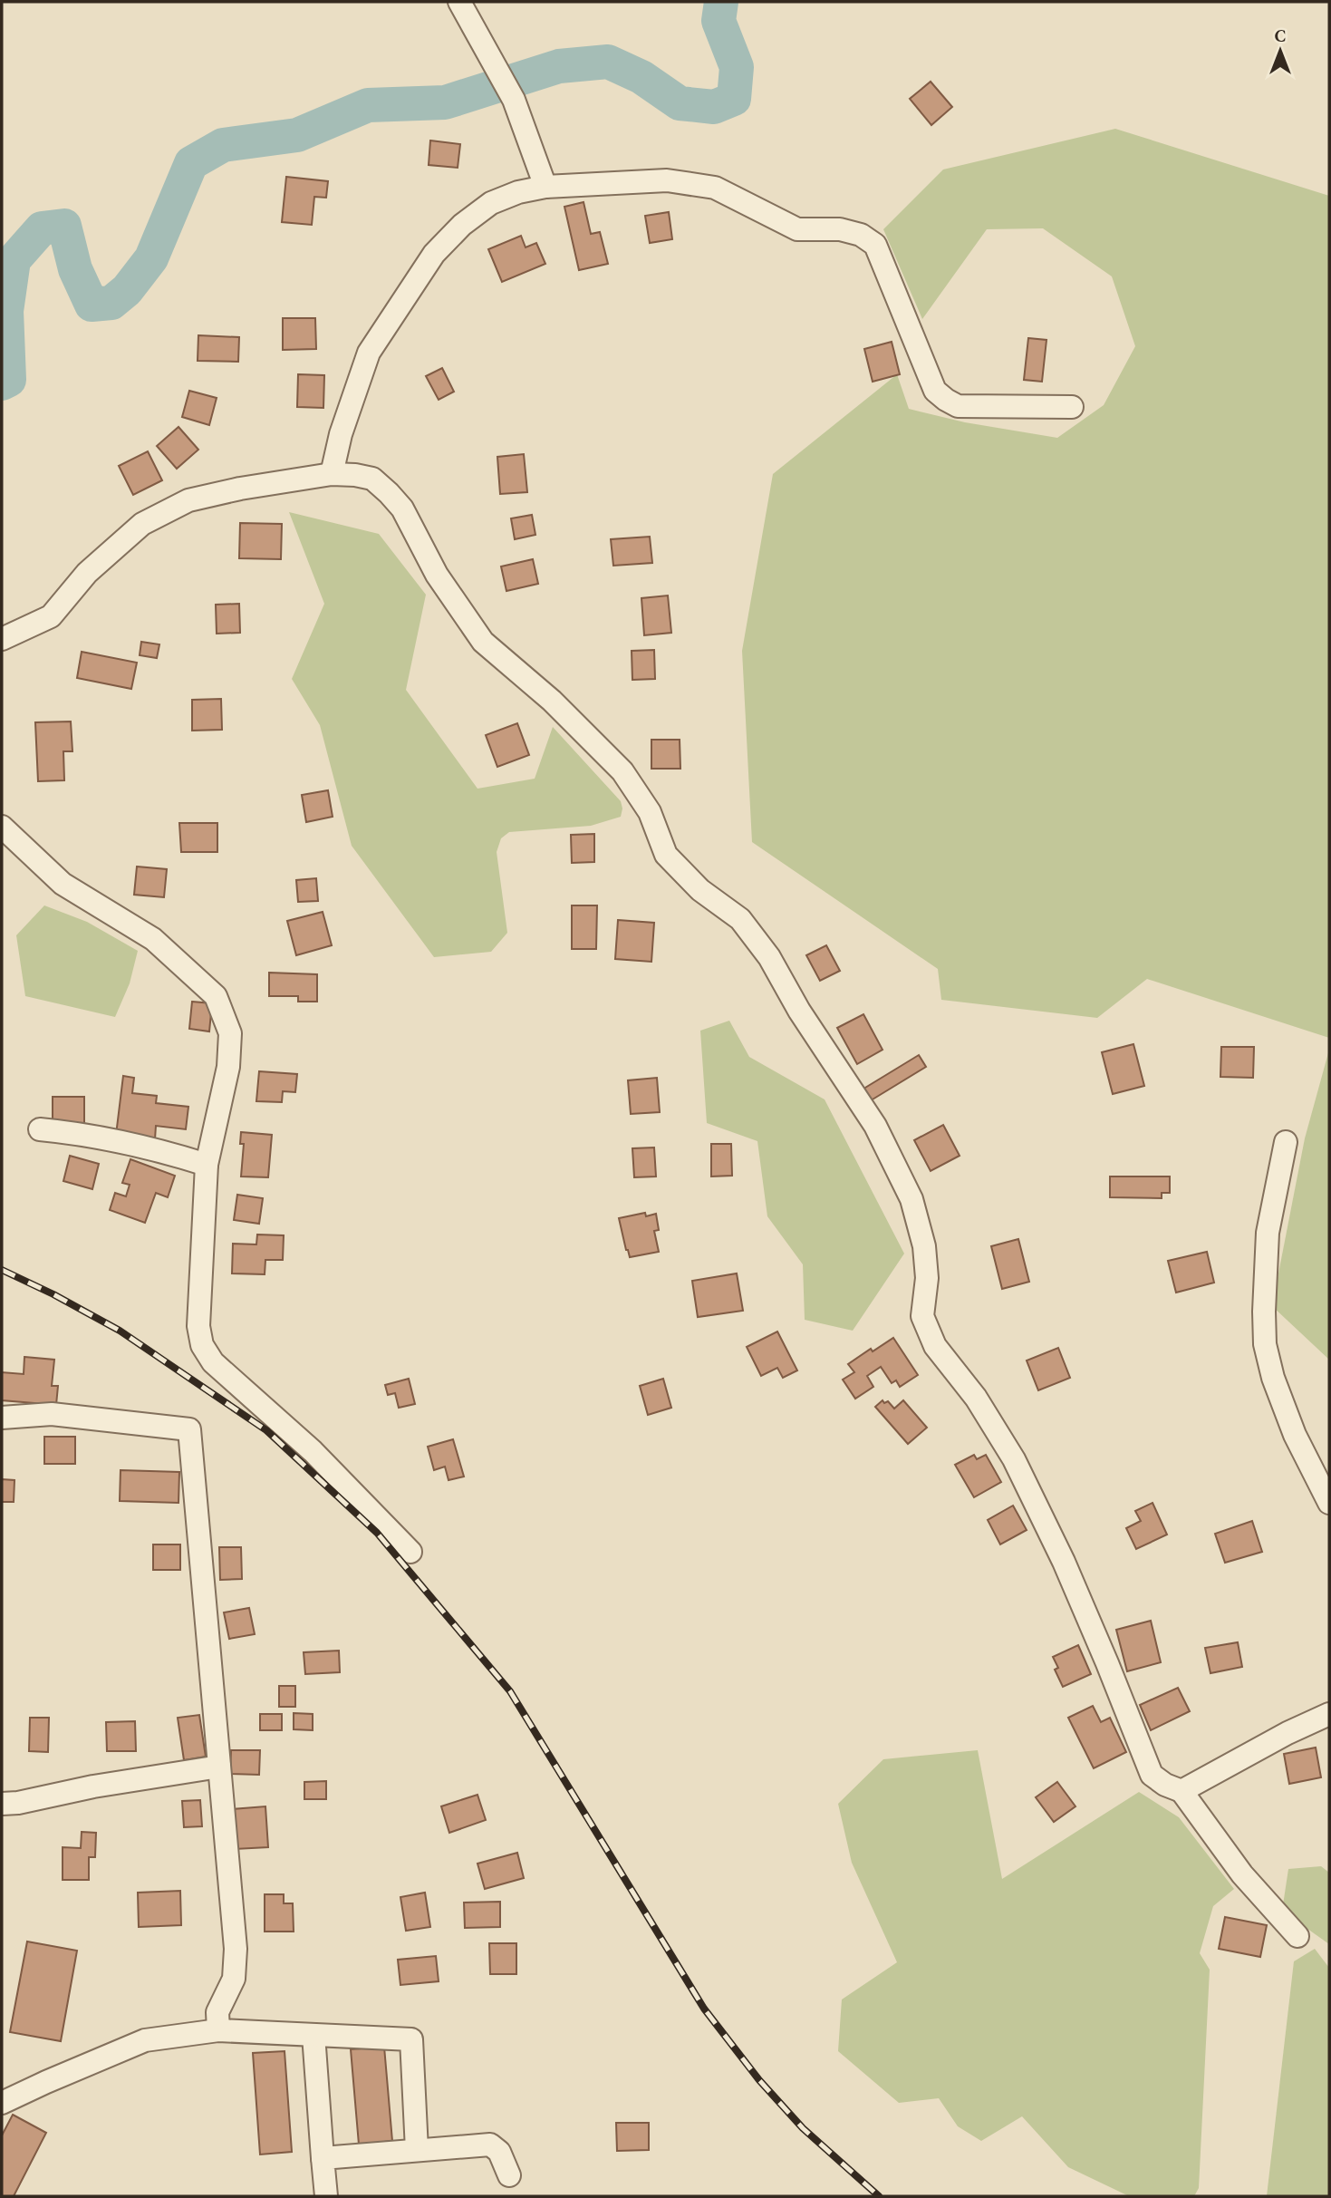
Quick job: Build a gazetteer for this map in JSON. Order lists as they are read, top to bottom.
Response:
{
  "north": "top"
}
